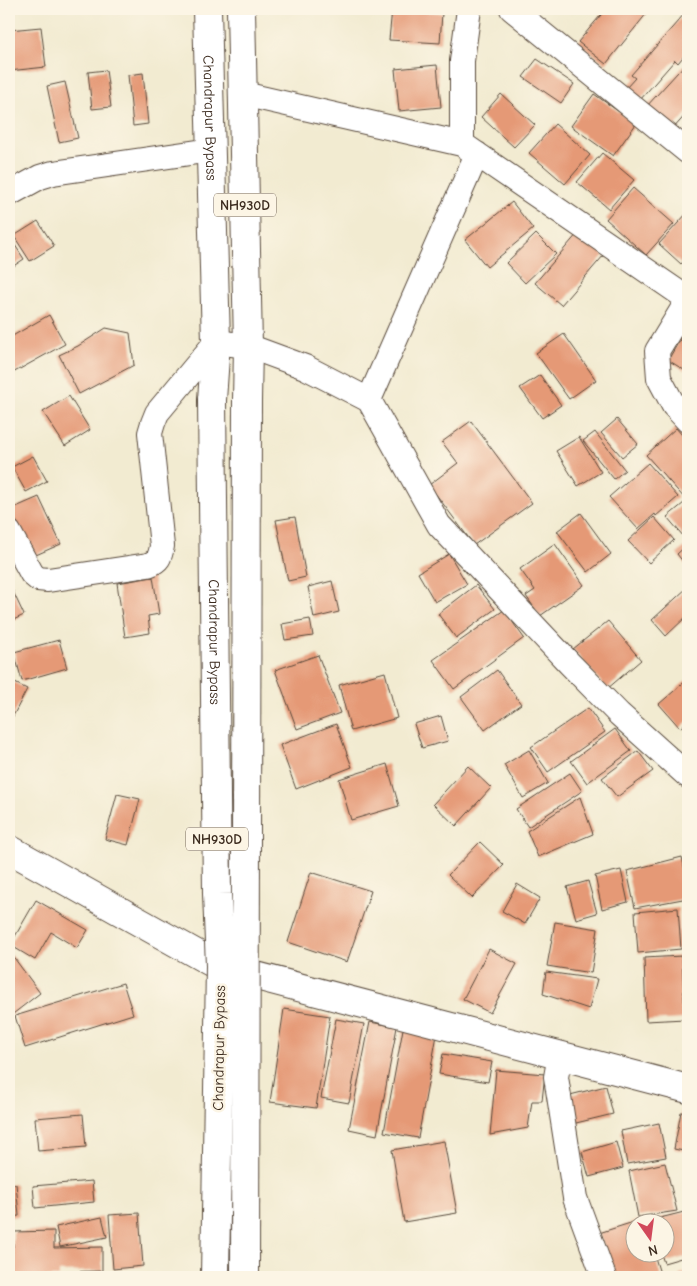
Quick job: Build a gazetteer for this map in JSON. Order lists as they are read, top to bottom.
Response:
{
  "streets": {
    "main road": ["Chandrapur Bypass", "NH930D"]
  },
  "north": "bottom"
}
